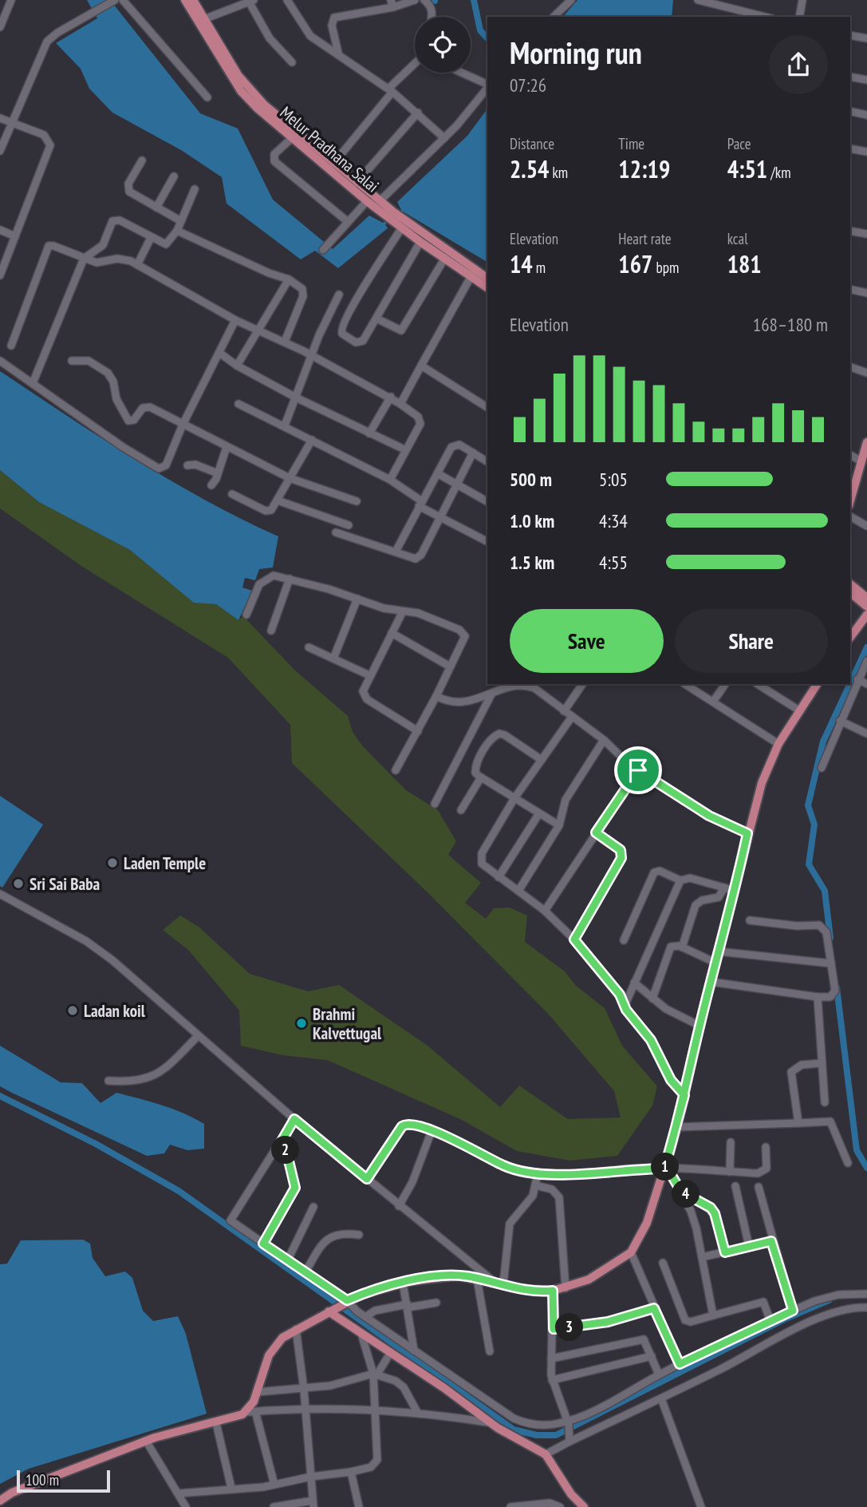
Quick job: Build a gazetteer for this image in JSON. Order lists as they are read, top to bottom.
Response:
{
  "streets": {
    "main road": ["Melur Pradhana Salai"]
  },
  "places": [
    "Laden Temple",
    "Sri Sai Baba",
    "Ladan koil",
    "Brahmi Kalvettugal"
  ],
  "scale_bar": "100 m",
  "page": {
    "heading": ["Morning run", "07:26"],
    "stats": [
      ["Distance", "2.54 km"],
      ["Time", "12:19"],
      ["Pace", "4:51 /km"],
      ["Elevation", "14 m"],
      ["Heart rate", "167 bpm"],
      ["kcal", "181"]
    ],
    "chart": ["Elevation", "168–180 m"],
    "list": [
      {
        "name": "500 m",
        "note": "5:05"
      },
      {
        "name": "1.0 km",
        "note": "4:34"
      },
      {
        "name": "1.5 km",
        "note": "4:55"
      }
    ],
    "buttons": ["Save", "Share"],
    "pins": [
      "2",
      "1",
      "4",
      "3"
    ],
    "scale": "100 m"
  }
}
